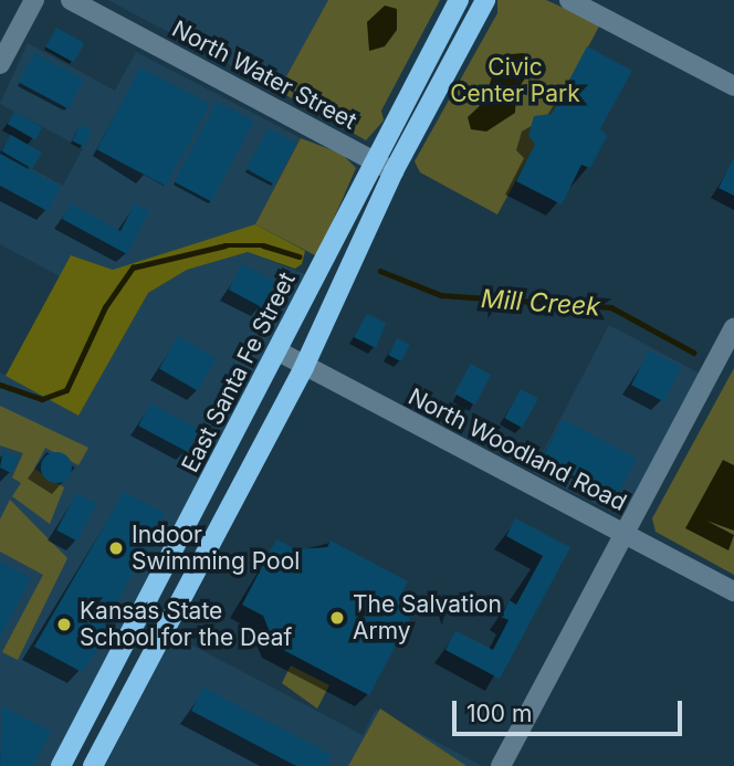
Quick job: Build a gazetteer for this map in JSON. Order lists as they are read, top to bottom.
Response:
{
  "streets": {
    "main road": ["East Santa Fe Street"],
    "street": ["North Water Street", "North Woodland Road"]
  },
  "crossings": [
    ["North Water Street", "East Santa Fe Street"],
    ["East Santa Fe Street", "North Woodland Road"]
  ],
  "water": ["Mill Creek"],
  "parks": ["Civic Center Park"],
  "places": ["Indoor Swimming Pool", "The Salvation Army", "Kansas State School for the Deaf"],
  "scale_bar": "100 m"
}
